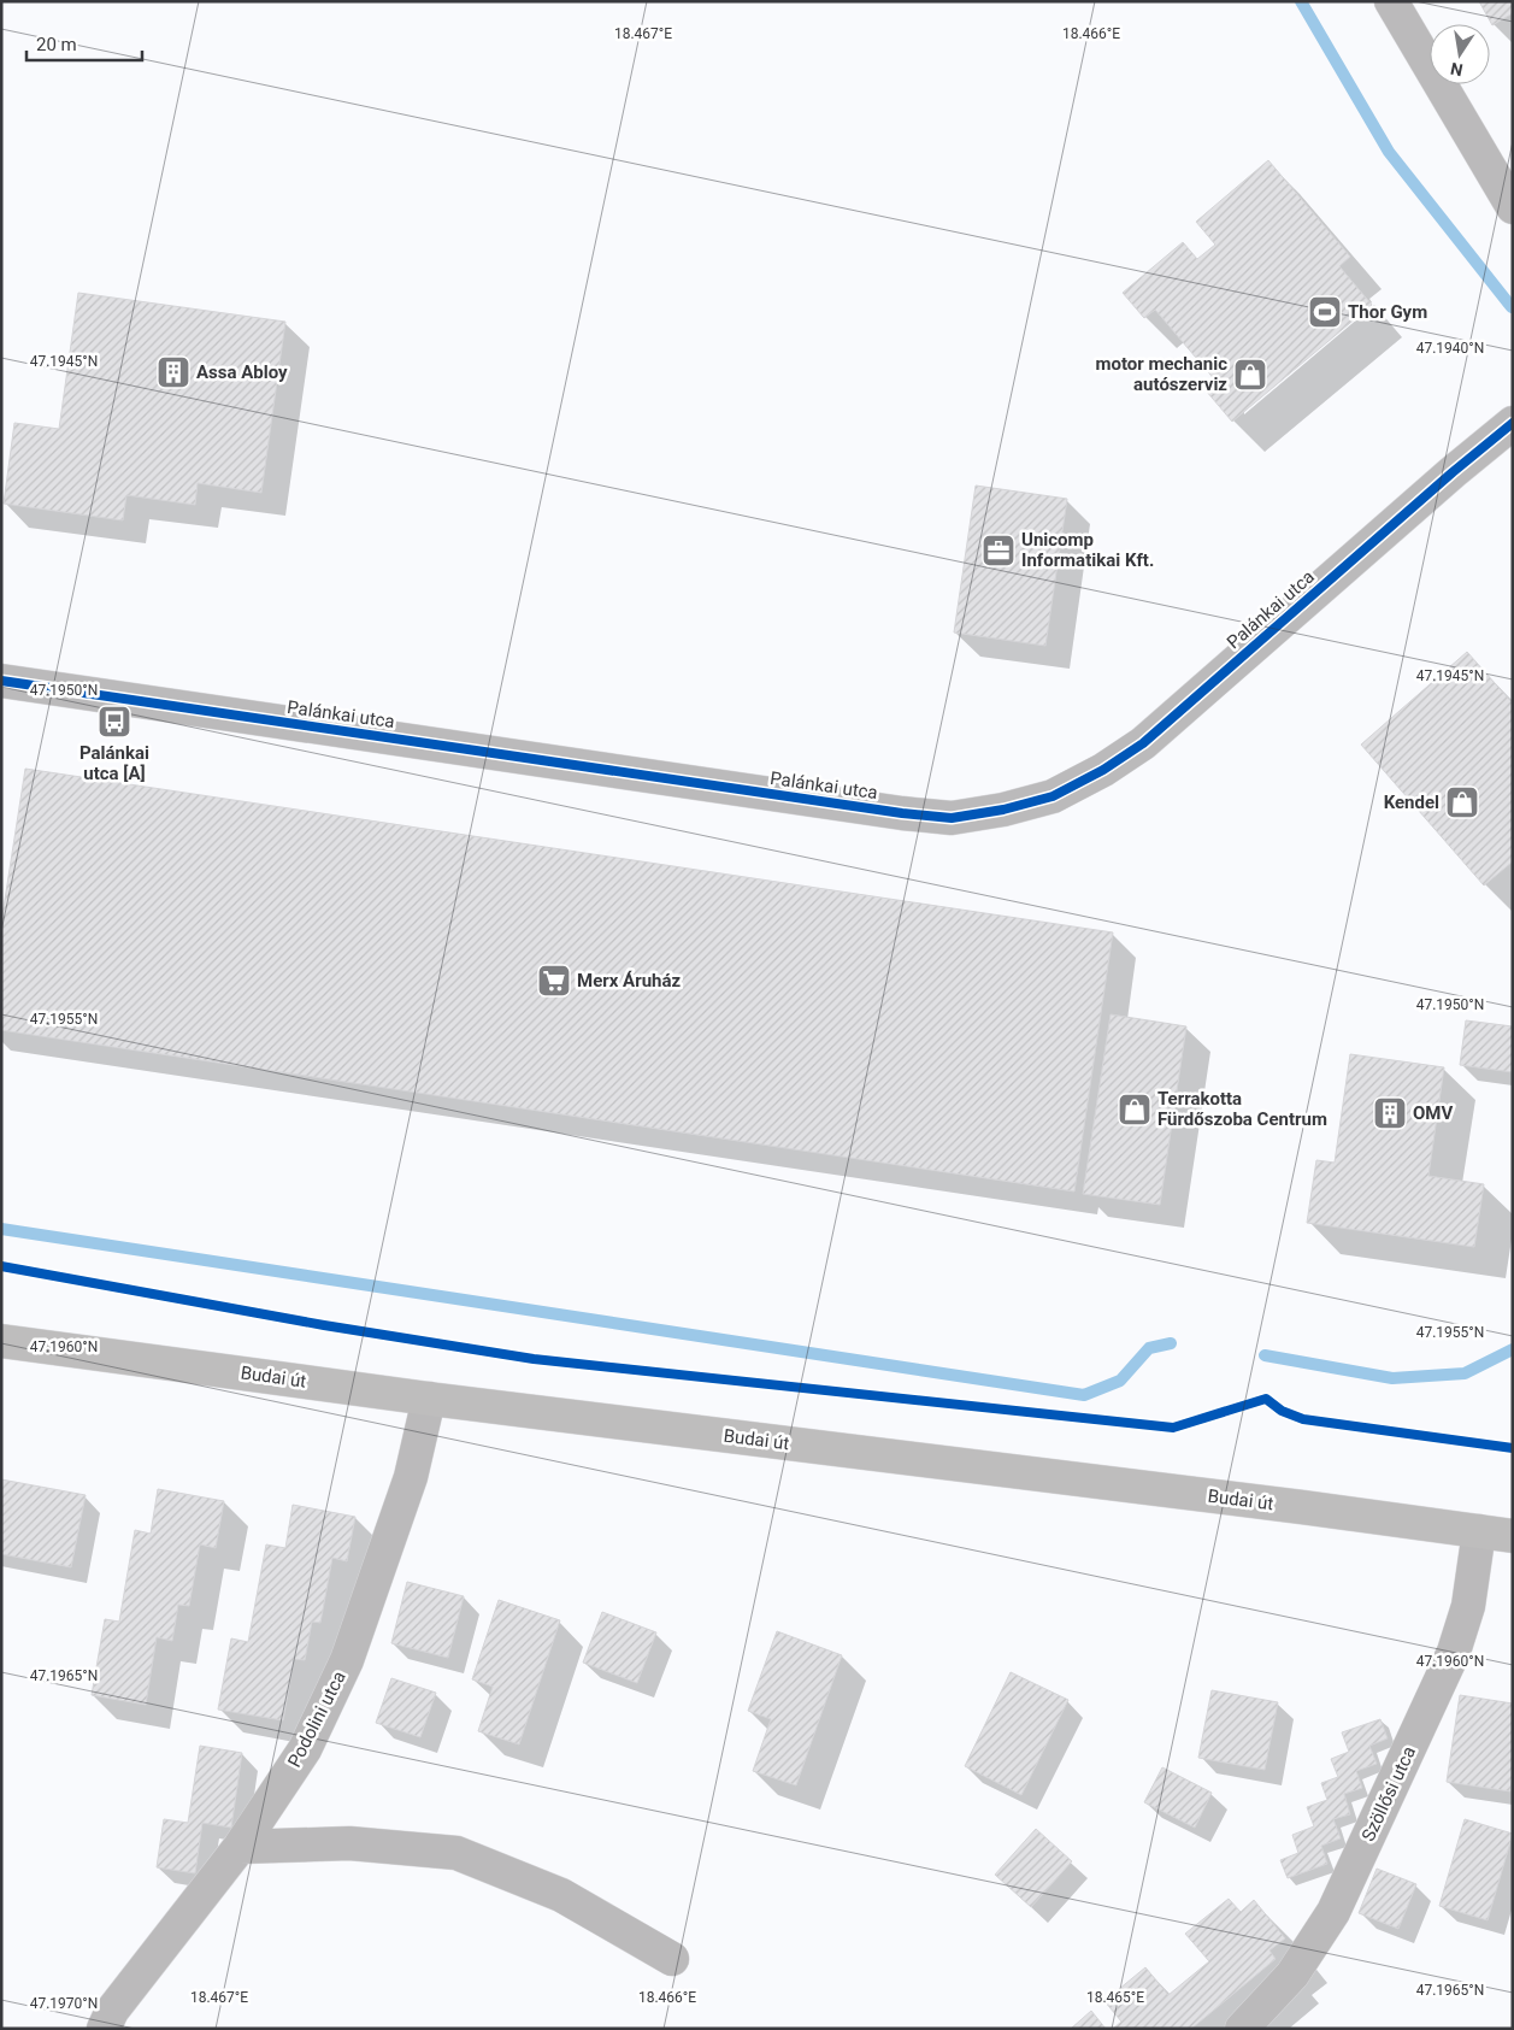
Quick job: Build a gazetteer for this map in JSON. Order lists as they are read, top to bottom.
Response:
{
  "streets": {
    "main road": ["Budai út"],
    "street": ["Palánkai utca", "Podolini utca", "Szöllősi utca"]
  },
  "crossings": [
    ["Budai út", "Podolini utca"],
    ["Budai út", "Szöllősi utca"]
  ],
  "places": {
    "sports": ["Thor Gym"],
    "building": ["Assa Abloy", "OMV"],
    "shop": ["motor mechanic autószerviz", "Kendel", "Terrakotta Fürdőszoba Centrum"],
    "office": ["Unicomp Informatikai Kft."],
    "bus stop": ["Palánkai utca [A]"],
    "supermarket": ["Merx Áruház"]
  },
  "scale_bar": "20 m",
  "north": "bottom",
  "coordinates": [
    "18.467°E",
    "18.466°E",
    "47.1940°N",
    "47.1945°N",
    "47.1950°N",
    "47.1955°N",
    "47.1960°N",
    "47.1965°N",
    "18.465°E",
    "47.1970°N"
  ]
}
